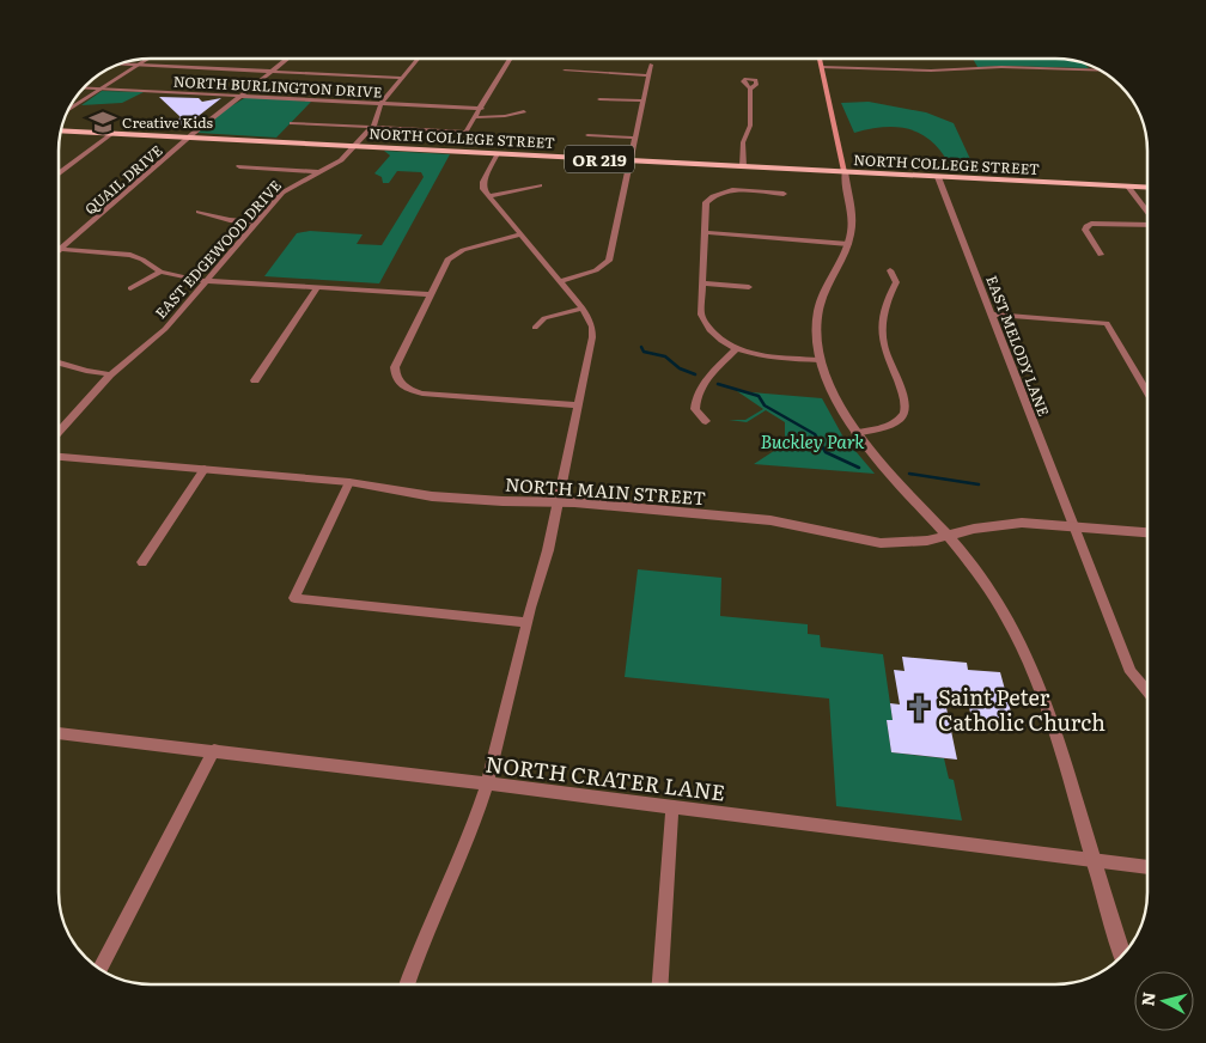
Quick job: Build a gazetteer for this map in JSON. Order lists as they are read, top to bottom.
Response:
{
  "streets": {
    "main road": ["NORTH COLLEGE STREET", "OR 219"],
    "street": [
      "NORTH BURLINGTON DRIVE",
      "QUAIL DRIVE",
      "EAST EDGEWOOD DRIVE",
      "EAST MELODY LANE",
      "NORTH MAIN STREET",
      "NORTH CRATER LANE"
    ]
  },
  "crossings": [
    ["NORTH BURLINGTON DRIVE", "QUAIL DRIVE"],
    ["NORTH BURLINGTON DRIVE", "EAST EDGEWOOD DRIVE"],
    ["NORTH COLLEGE STREET", "QUAIL DRIVE"],
    ["NORTH COLLEGE STREET", "EAST EDGEWOOD DRIVE"],
    ["NORTH COLLEGE STREET", "EAST MELODY LANE"],
    ["EAST MELODY LANE", "NORTH MAIN STREET"]
  ],
  "parks": ["Buckley Park"],
  "places": {
    "school or university": ["Creative Kids"],
    "church": ["Saint Peter Catholic Church"]
  },
  "north": "left"
}
